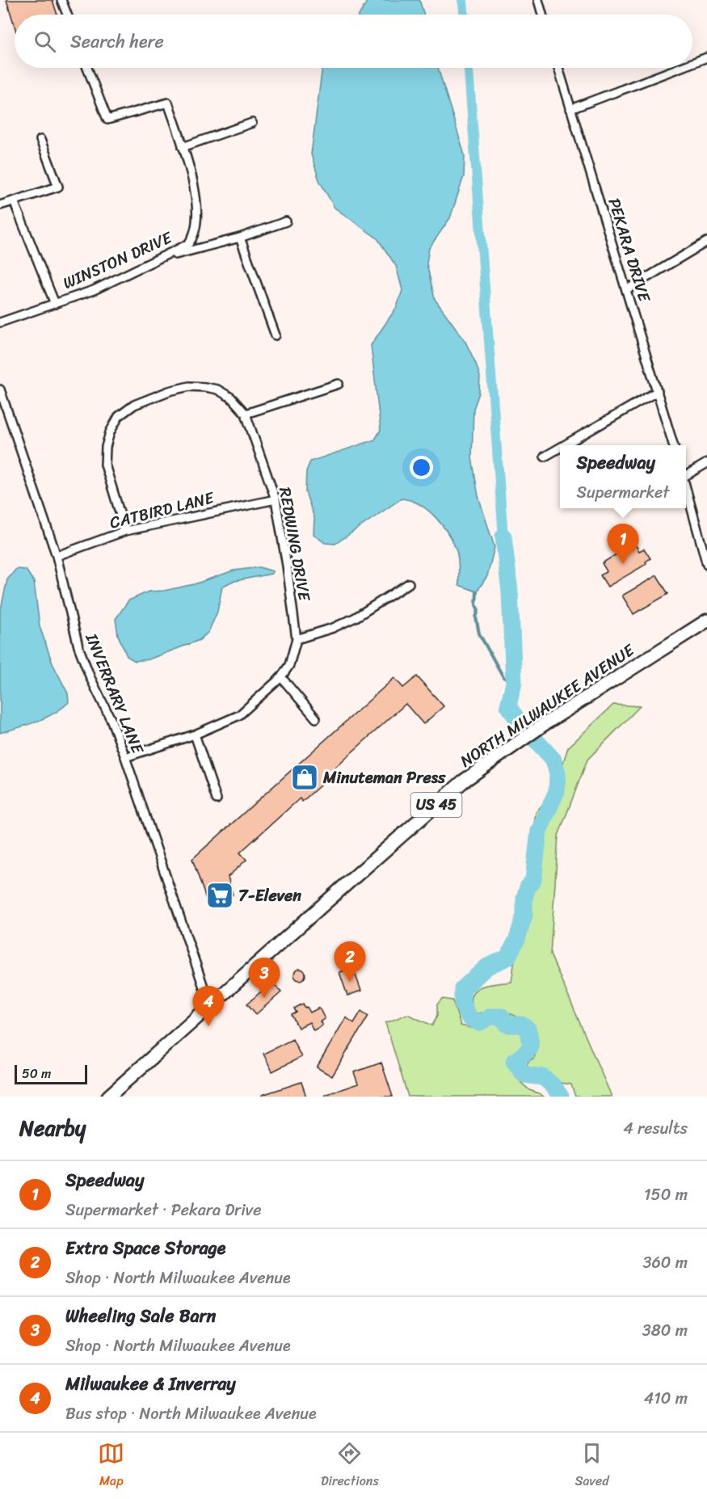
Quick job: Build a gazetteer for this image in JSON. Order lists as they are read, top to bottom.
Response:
{
  "streets": {
    "main road": ["NORTH MILWAUKEE AVENUE", "US 45"],
    "street": [
      "PEKARA DRIVE",
      "WINSTON DRIVE",
      "CATBIRD LANE",
      "REDWING DRIVE",
      "INVERRARY LANE"
    ]
  },
  "crossings": [
    ["CATBIRD LANE", "REDWING DRIVE"],
    ["CATBIRD LANE", "INVERRARY LANE"],
    ["REDWING DRIVE", "INVERRARY LANE"],
    ["INVERRARY LANE", "NORTH MILWAUKEE AVENUE"]
  ],
  "places": {
    "shop": ["Minuteman Press"],
    "supermarket": ["7-Eleven"]
  },
  "scale_bar": "50 m",
  "page": {
    "search": "Search here",
    "popup": ["Speedway", "Supermarket"],
    "pins": [
      "1",
      "2",
      "3",
      "4"
    ],
    "scale": "50 m",
    "heading": ["Nearby", "4 results"],
    "list": [
      {
        "mark": "1",
        "name": "Speedway",
        "note": "Supermarket · Pekara Drive",
        "value": "150 m"
      },
      {
        "mark": "2",
        "name": "Extra Space Storage",
        "note": "Shop · North Milwaukee Avenue",
        "value": "360 m"
      },
      {
        "mark": "3",
        "name": "Wheeling Sale Barn",
        "note": "Shop · North Milwaukee Avenue",
        "value": "380 m"
      },
      {
        "mark": "4",
        "name": "Milwaukee & Inverray",
        "note": "Bus stop · North Milwaukee Avenue",
        "value": "410 m"
      }
    ],
    "nav": ["Map", "Directions", "Saved"]
  }
}
